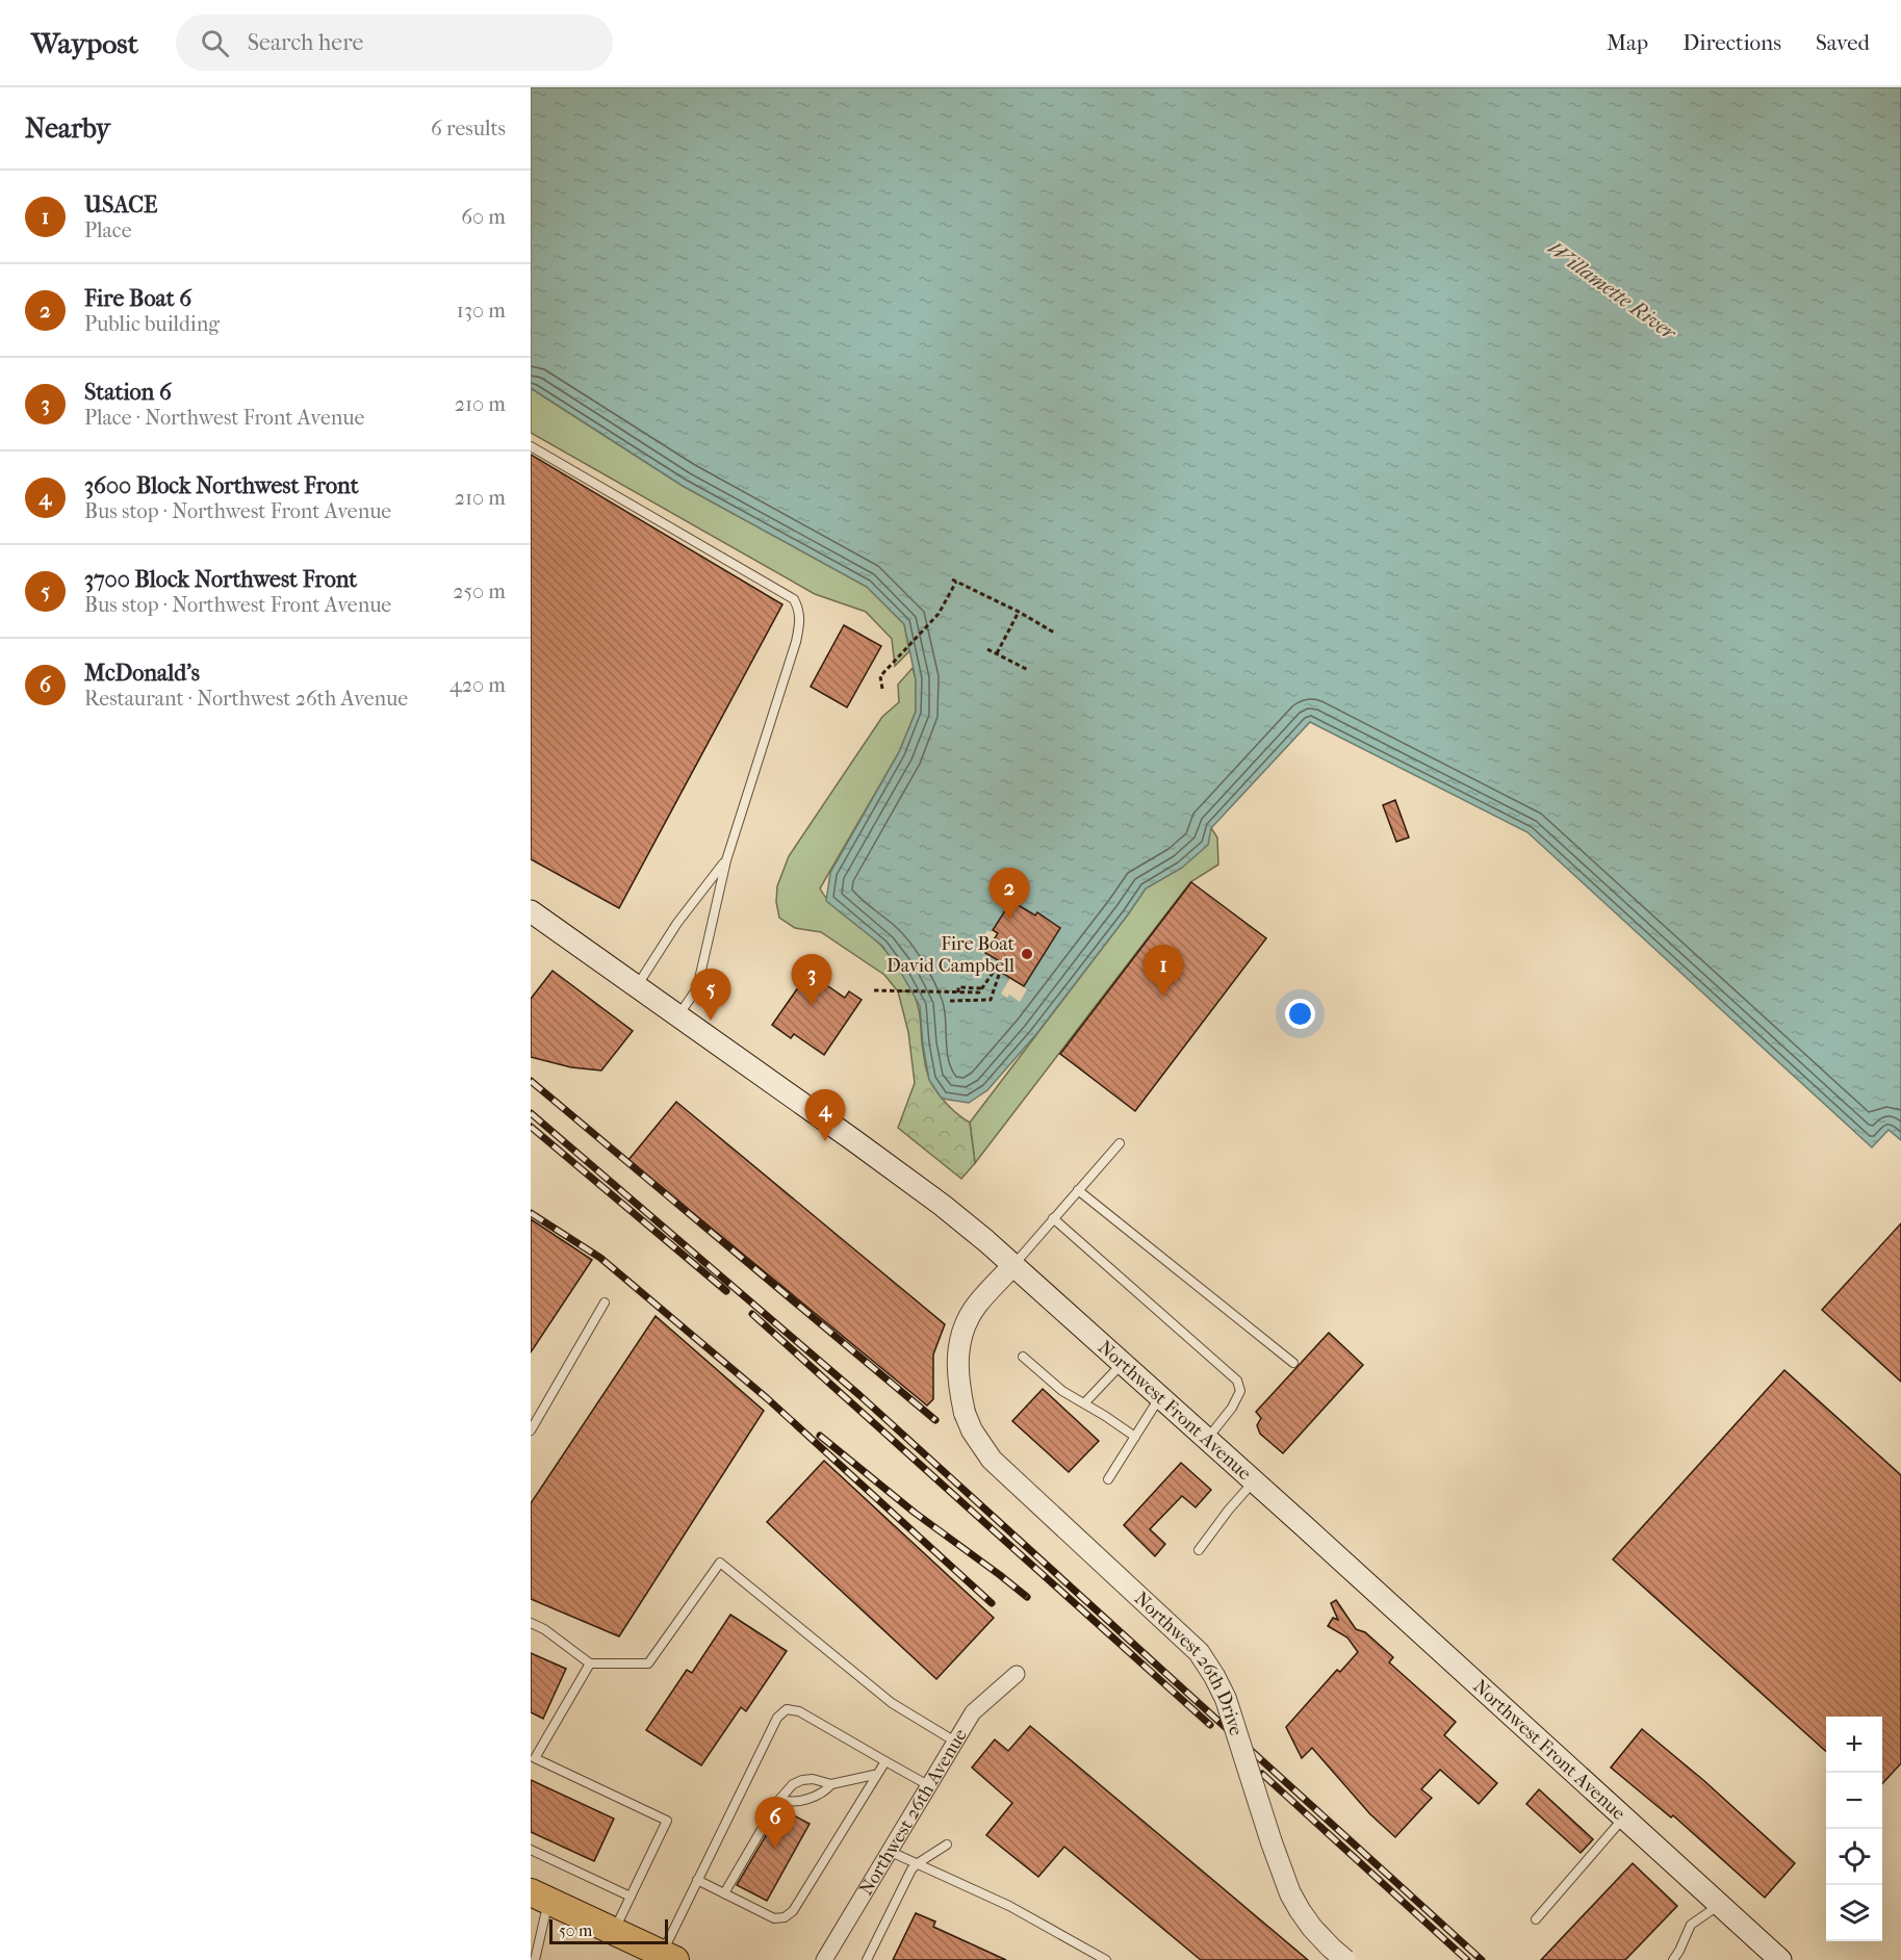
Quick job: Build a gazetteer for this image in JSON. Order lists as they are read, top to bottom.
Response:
{
  "streets": {
    "main road": ["Northwest Front Avenue"],
    "street": ["Northwest 26th Drive", "Northwest 26th Avenue"]
  },
  "crossings": [
    ["Northwest Front Avenue", "Northwest 26th Drive"]
  ],
  "water": ["Willamette River"],
  "places": ["Fire Boat David Campbell"],
  "scale_bar": "50 m",
  "page": {
    "header": "Waypost",
    "search": "Search here",
    "nav": ["Map", "Directions", "Saved"],
    "heading": ["Nearby", "6 results"],
    "list": [
      {
        "mark": "1",
        "name": "USACE",
        "note": "Place",
        "value": "60 m"
      },
      {
        "mark": "2",
        "name": "Fire Boat 6",
        "note": "Public building",
        "value": "130 m"
      },
      {
        "mark": "3",
        "name": "Station 6",
        "note": "Place · Northwest Front Avenue",
        "value": "210 m"
      },
      {
        "mark": "4",
        "name": "3600 Block Northwest Front",
        "note": "Bus stop · Northwest Front Avenue",
        "value": "210 m"
      },
      {
        "mark": "5",
        "name": "3700 Block Northwest Front",
        "note": "Bus stop · Northwest Front Avenue",
        "value": "250 m"
      },
      {
        "mark": "6",
        "name": "McDonald's",
        "note": "Restaurant · Northwest 26th Avenue",
        "value": "420 m"
      }
    ],
    "pins": [
      "2",
      "1",
      "3",
      "5",
      "4",
      "6"
    ],
    "map_buttons": ["+", "−"],
    "scale": "50 m"
  }
}
